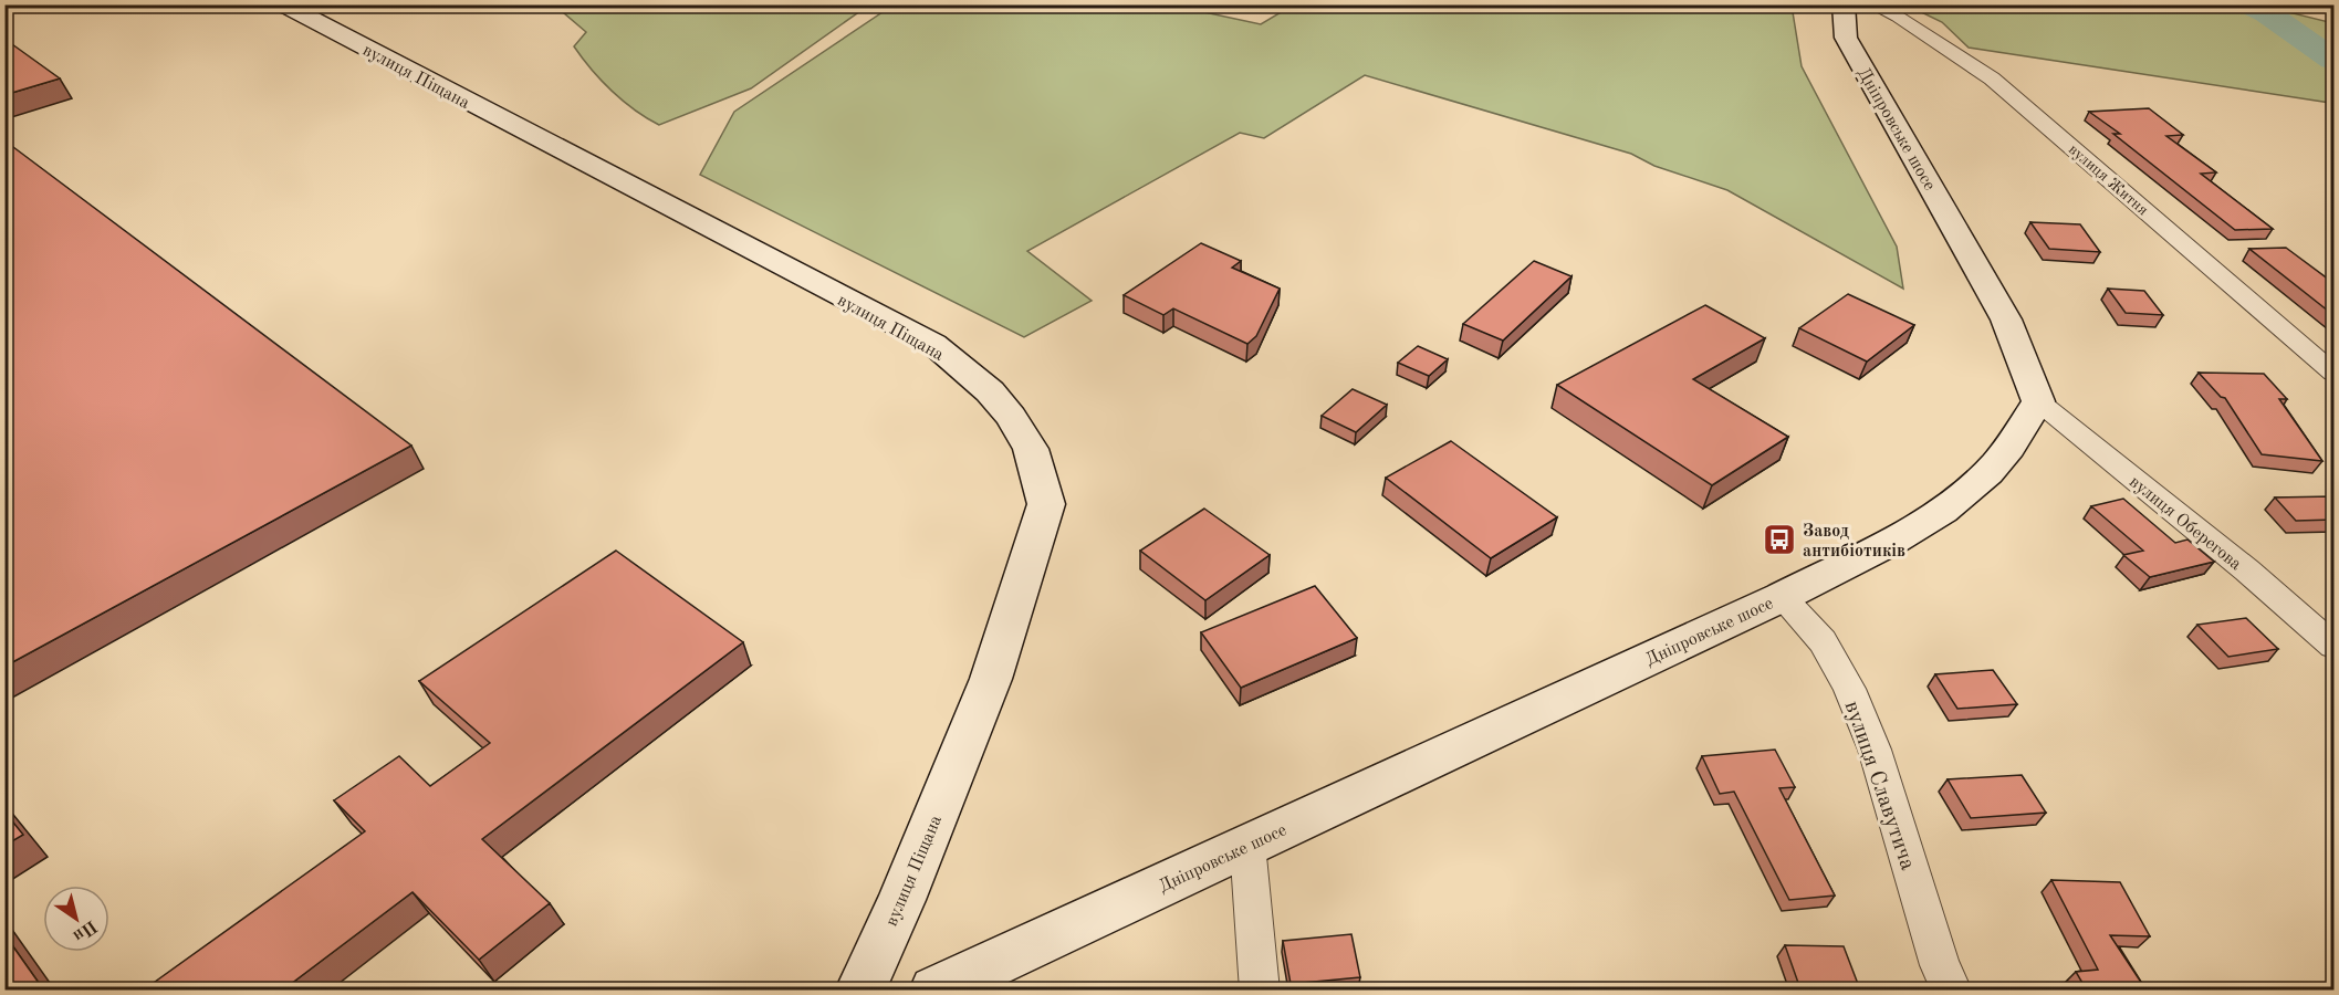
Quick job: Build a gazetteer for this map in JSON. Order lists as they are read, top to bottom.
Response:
{
  "streets": {
    "street": [
      "вулиця Піщана",
      "Дніпровське шосе",
      "вулиця Житня",
      "вулиця Оберегова",
      "вулиця Славутича"
    ]
  },
  "crossings": [
    ["Дніпровське шосе", "вулиця Оберегова"],
    ["Дніпровське шосе", "вулиця Славутича"]
  ],
  "places": {
    "bus stop": ["Завод антибіотиків"]
  },
  "north": "bottom right"
}
